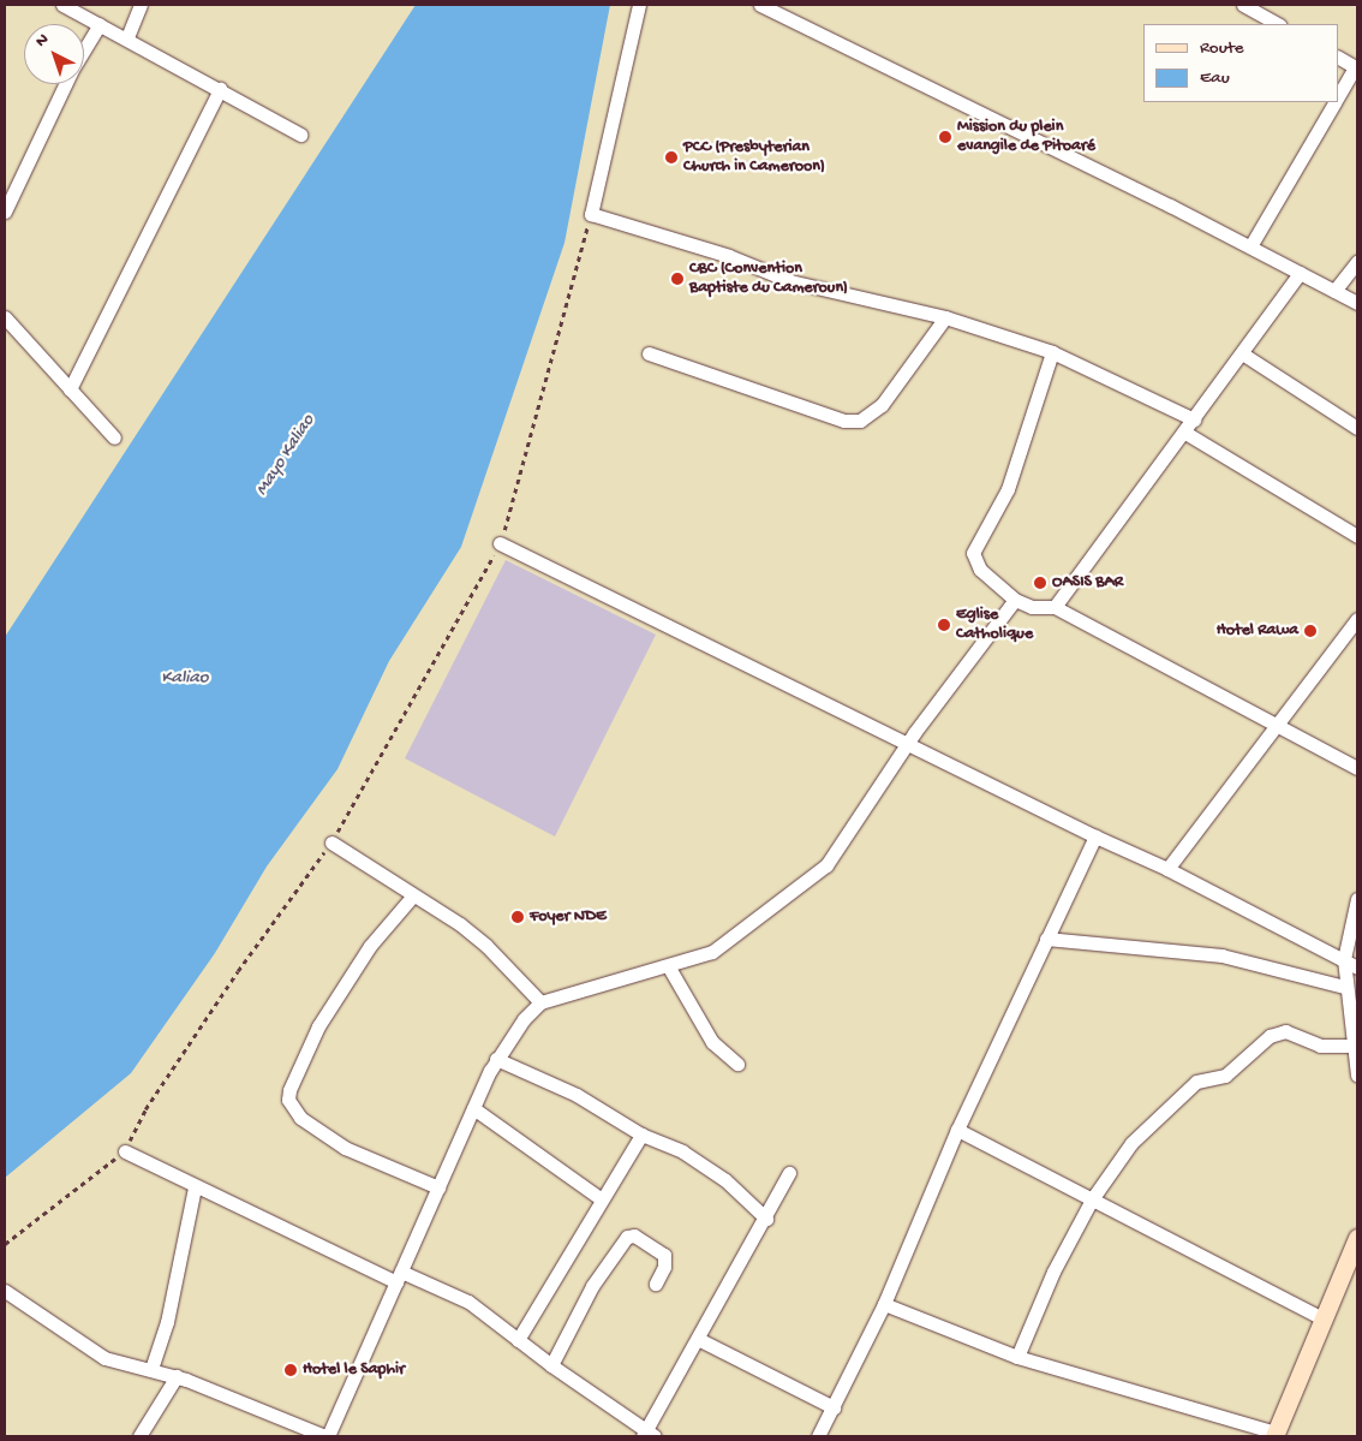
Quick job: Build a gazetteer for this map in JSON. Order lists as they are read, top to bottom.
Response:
{
  "water": ["Mayo Kaliao", "Kaliao"],
  "places": [
    "Mission du plein evangile de Pitoaré",
    "PCC (Presbyterian Church in Cameroon)",
    "CBC (Convention Baptiste du Cameroun)",
    "OASIS BAR",
    "Eglise Catholique",
    "Hotel Rawa",
    "Foyer NDE",
    "Hotel le Saphir"
  ],
  "legend": ["Route", "Eau"],
  "north": "top left"
}
